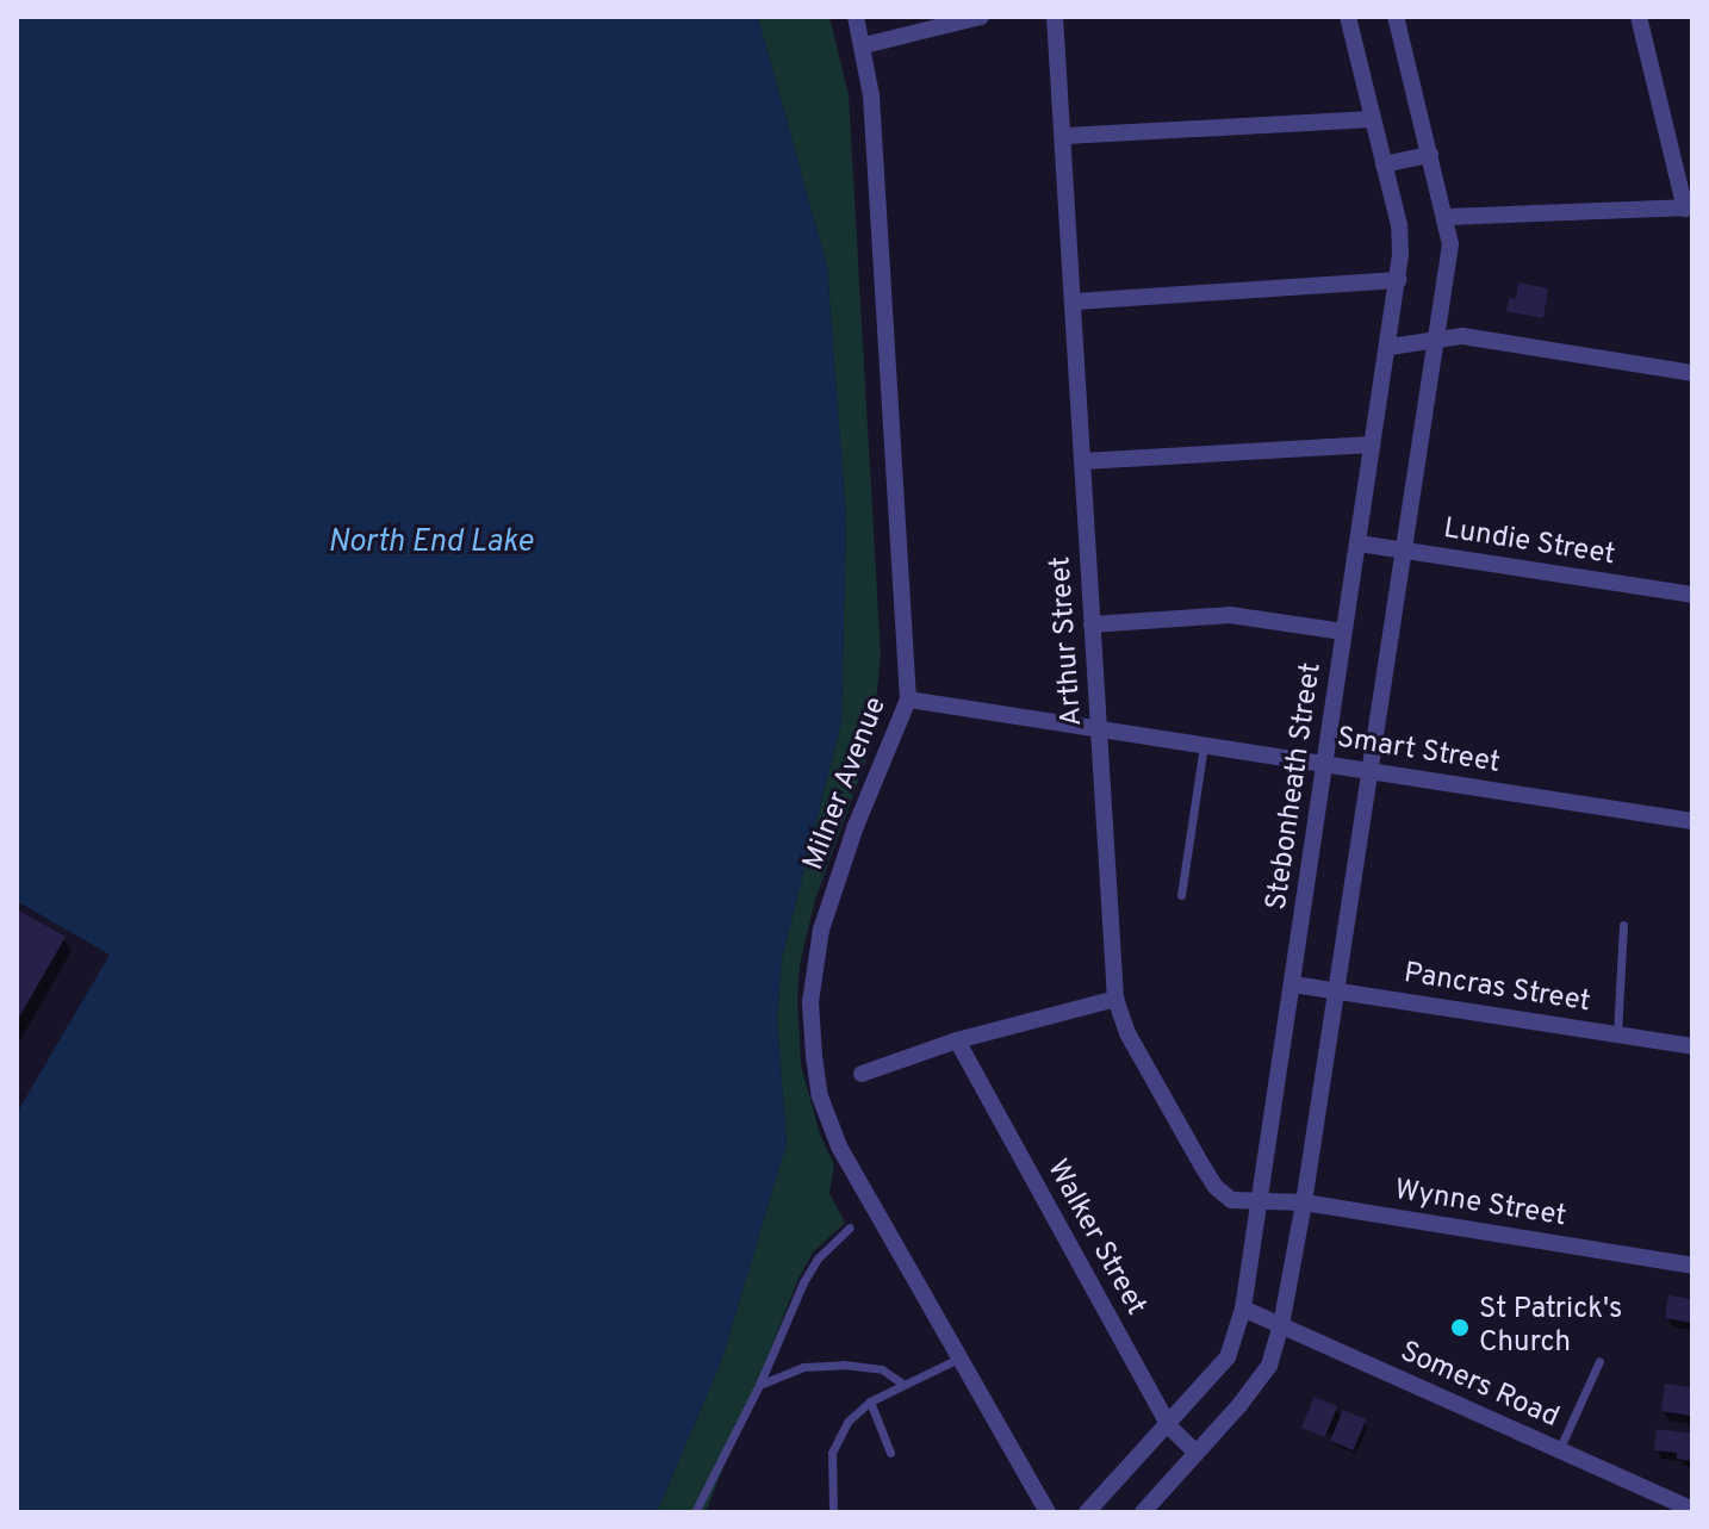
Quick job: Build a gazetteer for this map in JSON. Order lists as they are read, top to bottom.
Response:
{
  "streets": {
    "street": [
      "Lundie Street",
      "Arthur Street",
      "Smart Street",
      "Milner Avenue",
      "Stebonheath Street",
      "Pancras Street",
      "Wynne Street",
      "Walker Street",
      "Somers Road"
    ]
  },
  "crossings": [
    ["Lundie Street", "Stebonheath Street"],
    ["Arthur Street", "Smart Street"],
    ["Arthur Street", "Stebonheath Street"],
    ["Arthur Street", "Wynne Street"],
    ["Smart Street", "Milner Avenue"],
    ["Smart Street", "Stebonheath Street"],
    ["Stebonheath Street", "Pancras Street"],
    ["Stebonheath Street", "Wynne Street"],
    ["Stebonheath Street", "Walker Street"],
    ["Stebonheath Street", "Somers Road"]
  ],
  "water": ["North End Lake"],
  "places": ["St Patrick's Church"]
}
